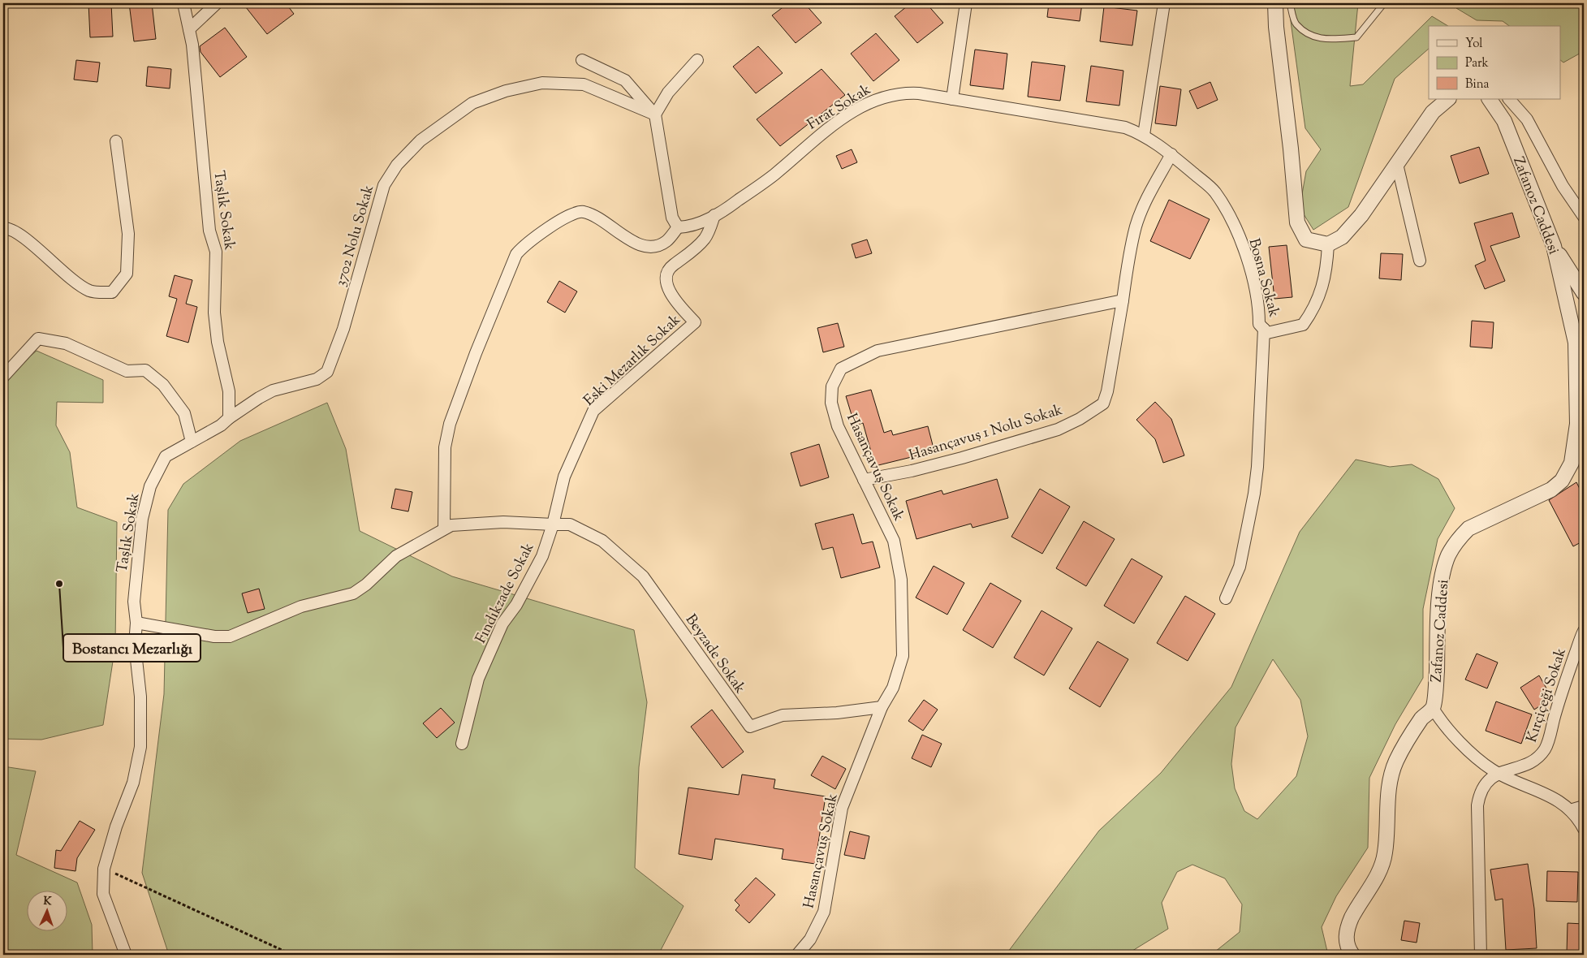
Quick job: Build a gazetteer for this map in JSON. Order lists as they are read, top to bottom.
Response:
{
  "streets": {
    "street": [
      "Fırat Sokak",
      "Zafanoz Caddesi",
      "Taşlık Sokak",
      "3702 Nolu Sokak",
      "Bosna Sokak",
      "Eski Mezarlık Sokak",
      "Hasançavuş 1 Nolu Sokak",
      "Hasançavuş Sokak",
      "Fındıkzade Sokak",
      "Beyzade Sokak",
      "Kırçiçeği Sokak"
    ]
  },
  "crossings": [
    ["Fırat Sokak", "Bosna Sokak"],
    ["Fırat Sokak", "Eski Mezarlık Sokak"],
    ["Taşlık Sokak", "3702 Nolu Sokak"],
    ["Eski Mezarlık Sokak", "Fındıkzade Sokak"],
    ["Eski Mezarlık Sokak", "Beyzade Sokak"],
    ["Hasançavuş 1 Nolu Sokak", "Hasançavuş Sokak"],
    ["Hasançavuş Sokak", "Beyzade Sokak"],
    ["Fındıkzade Sokak", "Beyzade Sokak"]
  ],
  "places": ["Bostancı Mezarlığı"],
  "legend": ["Yol", "Park", "Bina"],
  "north": "top"
}
